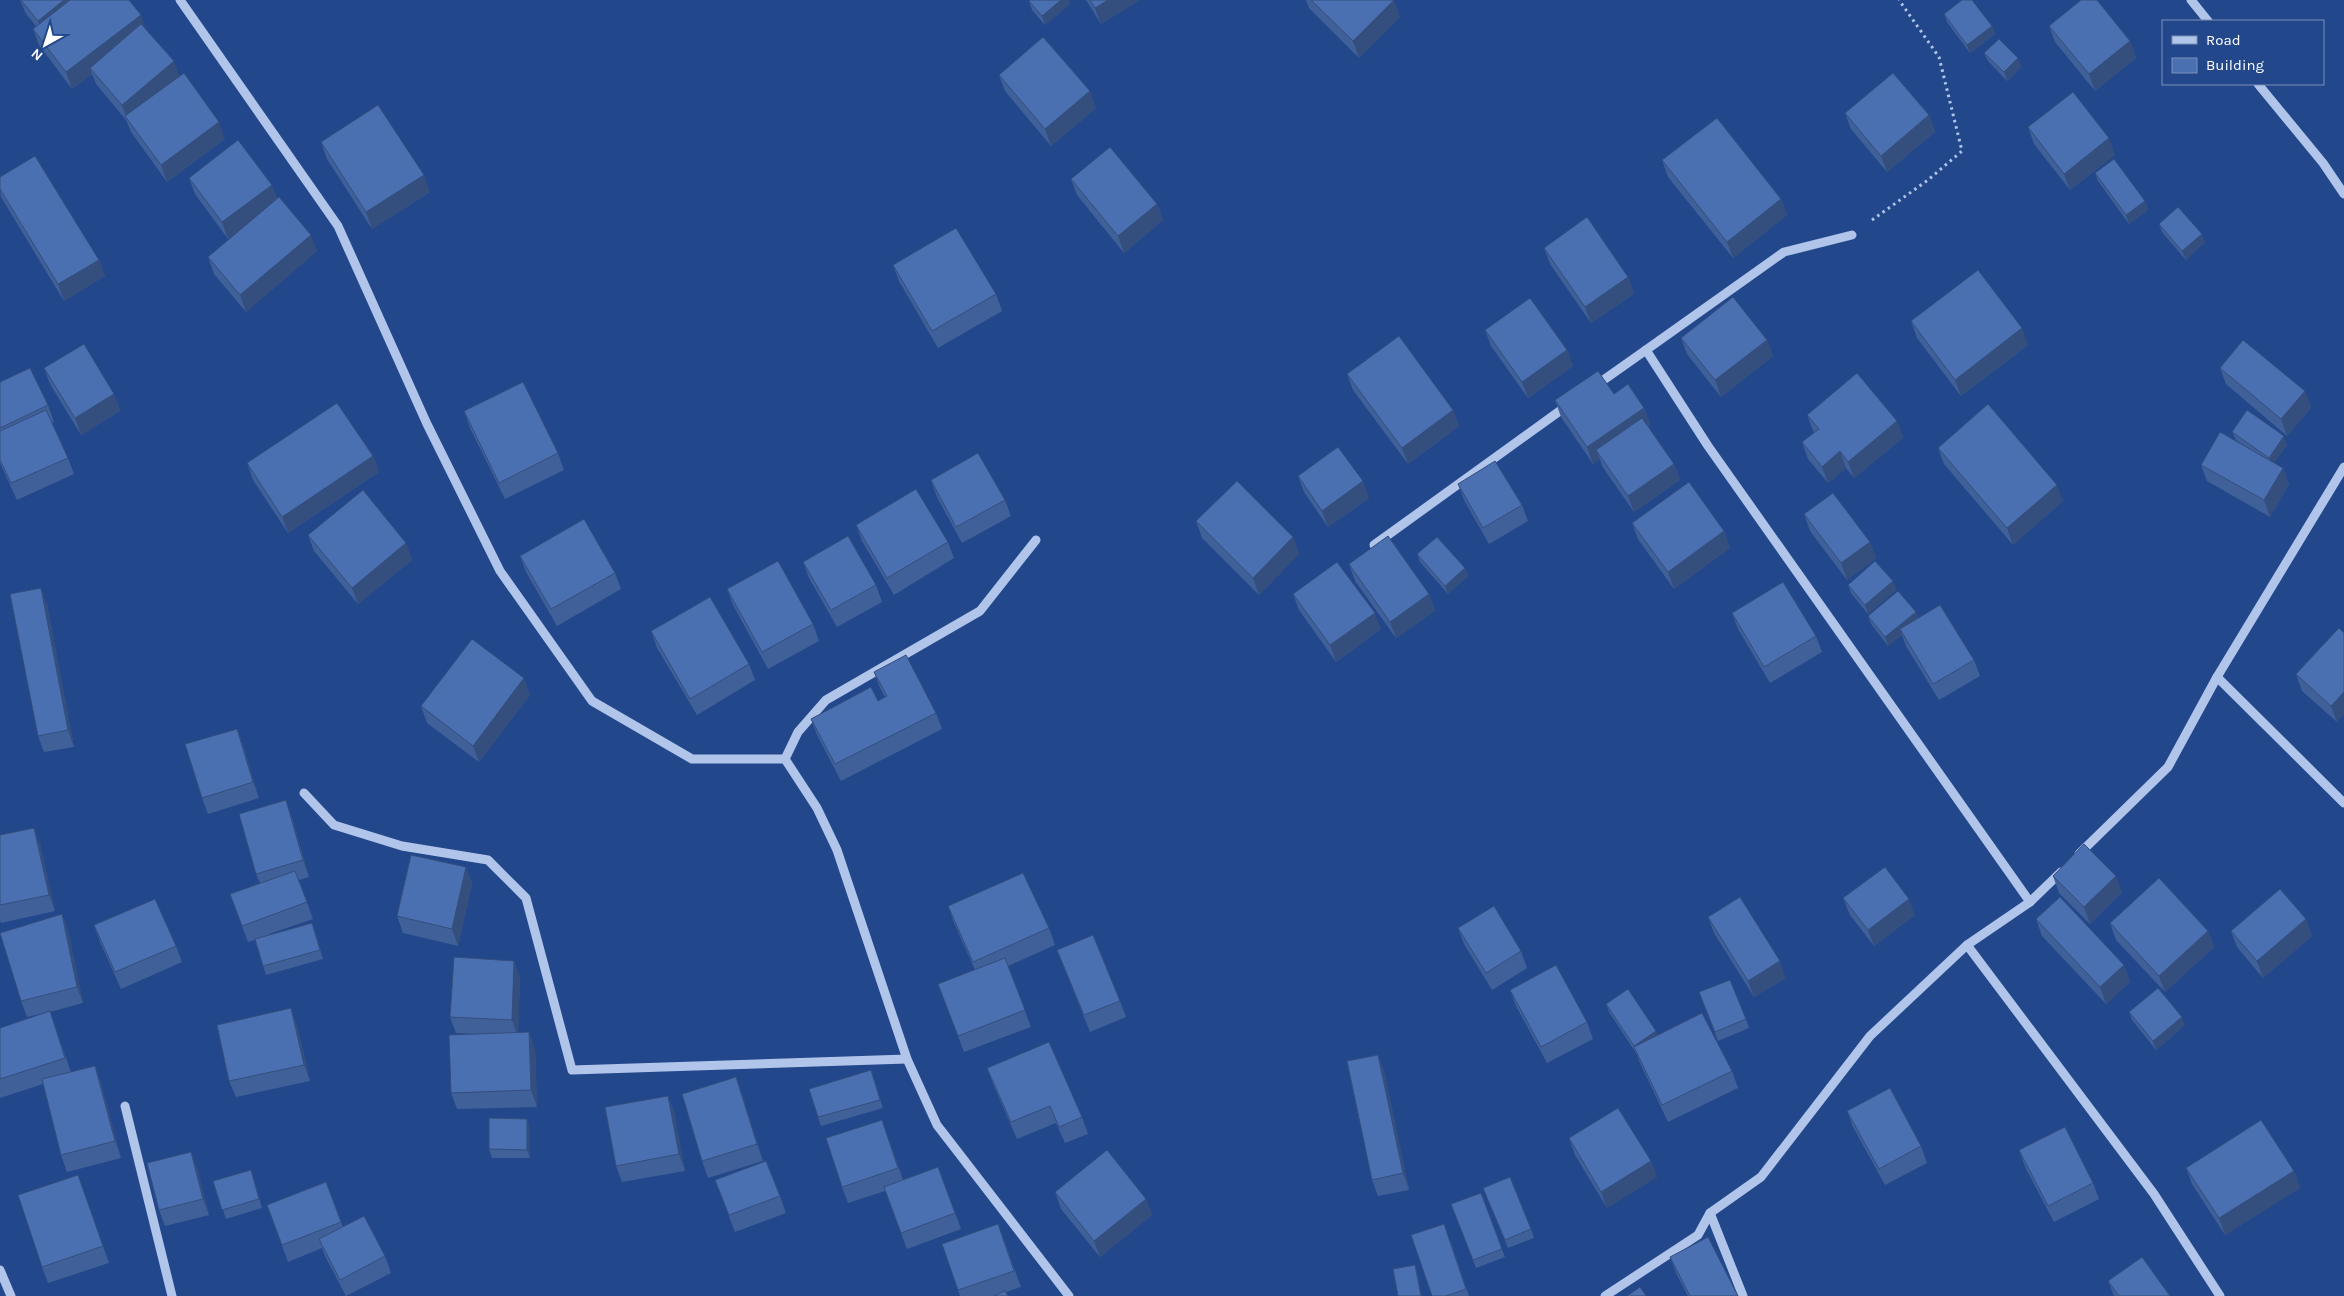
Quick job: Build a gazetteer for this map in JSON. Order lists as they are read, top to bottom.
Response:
{
  "legend": ["Road", "Building"],
  "north": "bottom left"
}
